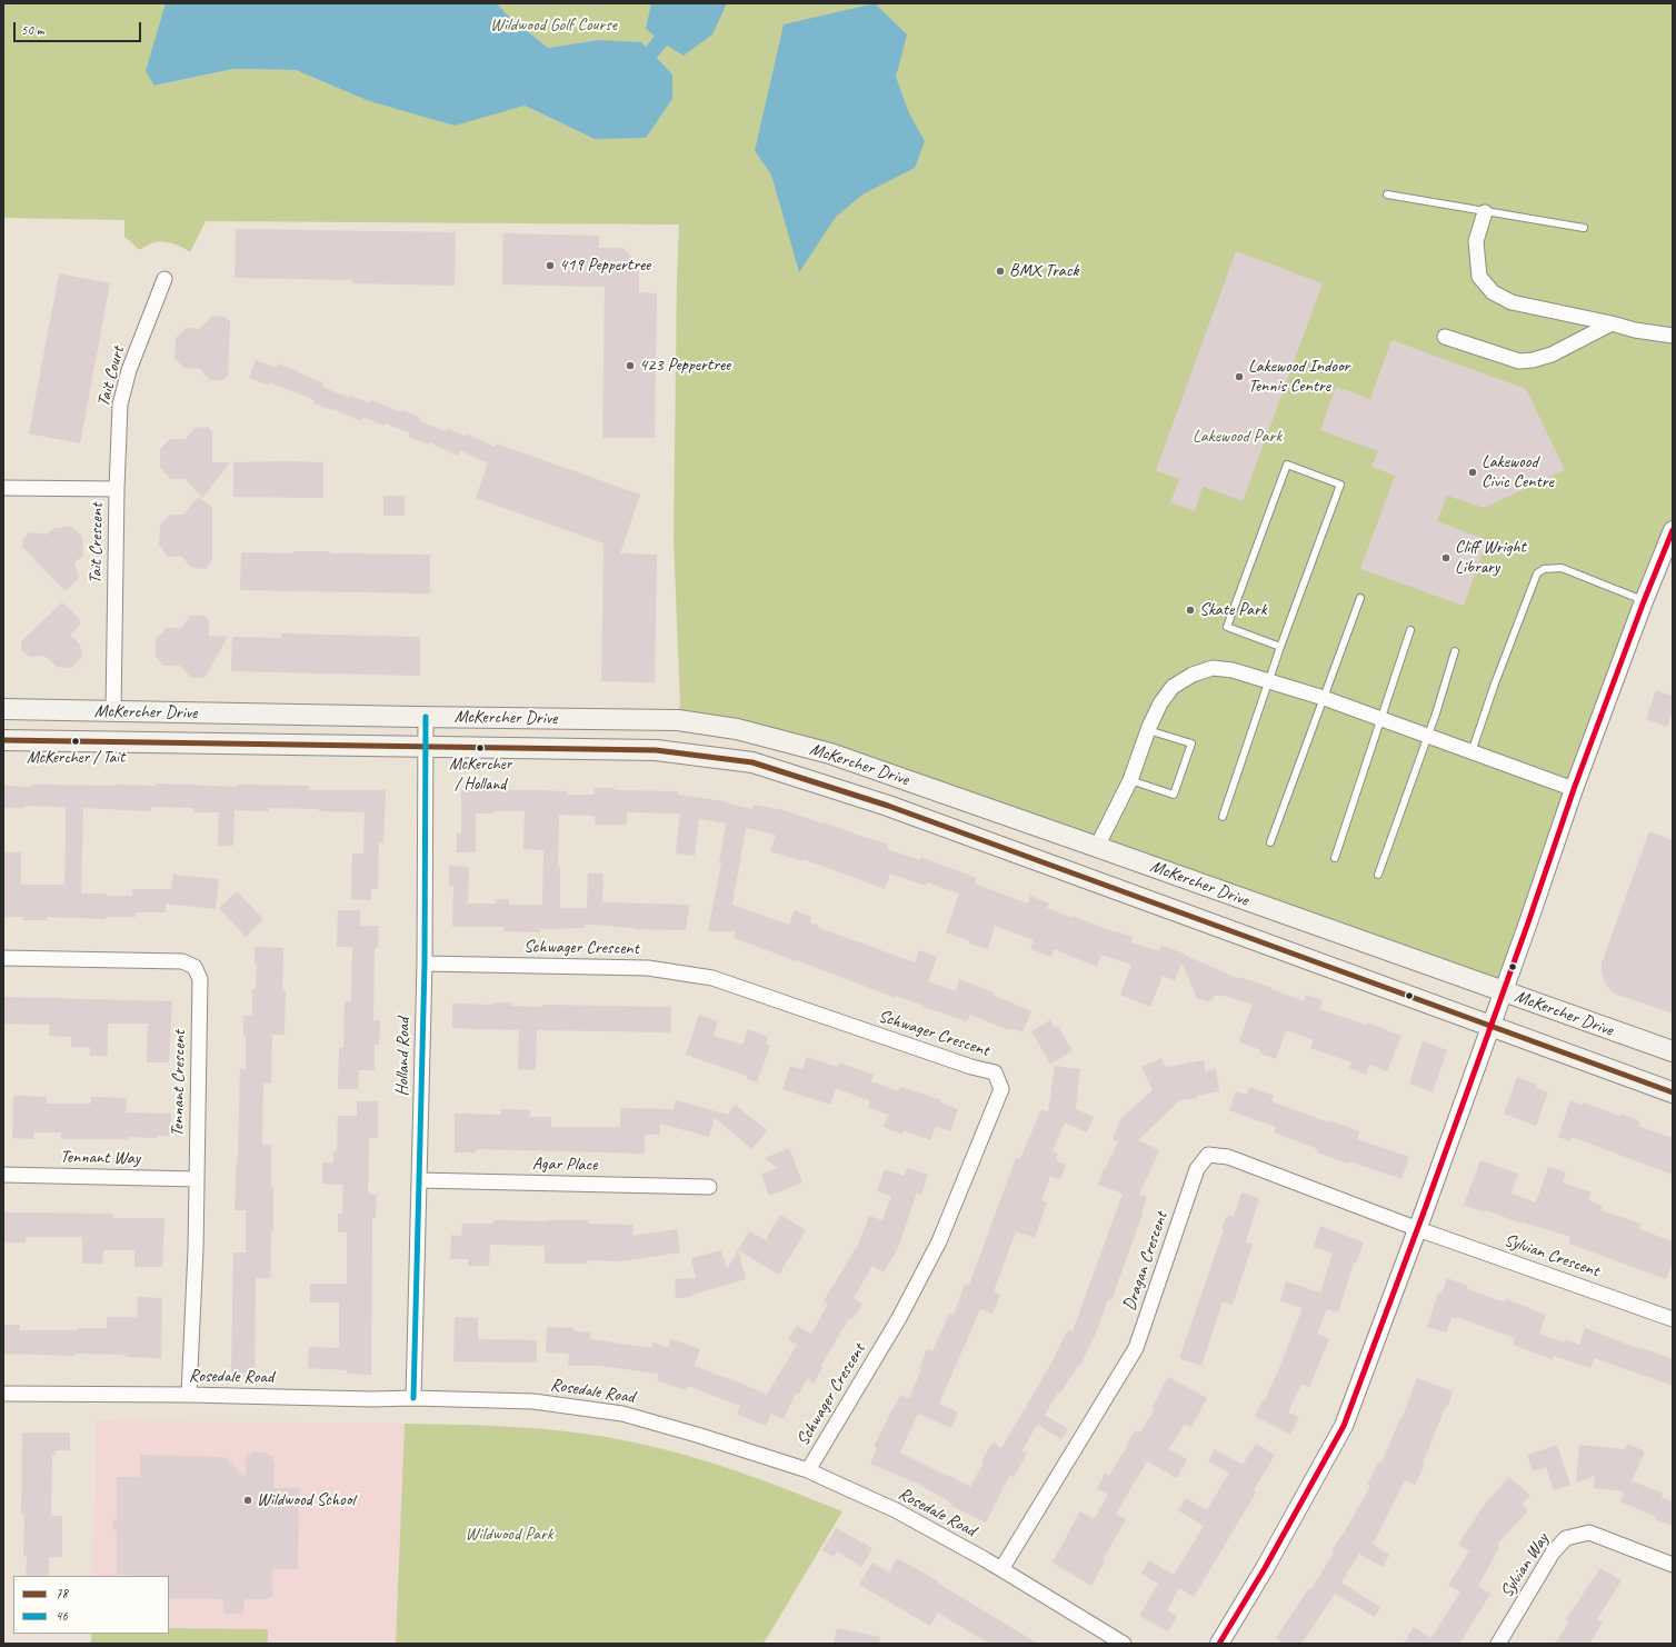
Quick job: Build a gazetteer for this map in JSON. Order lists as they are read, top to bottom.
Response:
{
  "streets": {
    "main road": ["McKercher Drive"],
    "street": [
      "Tait Court",
      "Tait Crescent",
      "Schwager Crescent",
      "Holland Road",
      "Tennant Crescent",
      "Tennant Way",
      "Agar Place",
      "Sylvian Crescent",
      "Dragan Crescent",
      "Rosedale Road",
      "Sylvian Way"
    ]
  },
  "crossings": [
    ["Tait Court", "Tait Crescent"],
    ["Tait Crescent", "McKercher Drive"],
    ["McKercher Drive", "Holland Road"],
    ["Schwager Crescent", "Holland Road"],
    ["Schwager Crescent", "Rosedale Road"],
    ["Holland Road", "Agar Place"],
    ["Holland Road", "Rosedale Road"],
    ["Tennant Crescent", "Tennant Way"],
    ["Tennant Crescent", "Rosedale Road"],
    ["Sylvian Crescent", "Dragan Crescent"],
    ["Dragan Crescent", "Rosedale Road"]
  ],
  "parks": ["Wildwood Golf Course", "Lakewood Park", "Wildwood Park"],
  "places": [
    "419 Peppertree",
    "BMX Track",
    "423 Peppertree",
    "Lakewood Indoor Tennis Centre",
    "Lakewood Civic Centre",
    "Cliff Wright Library",
    "Skate Park",
    "McKercher / Tait",
    "McKercher / Holland",
    "Wildwood School"
  ],
  "lines": ["transit line 46", "transit line 78"],
  "legend": ["78", "46"],
  "scale_bar": "50 m"
}
